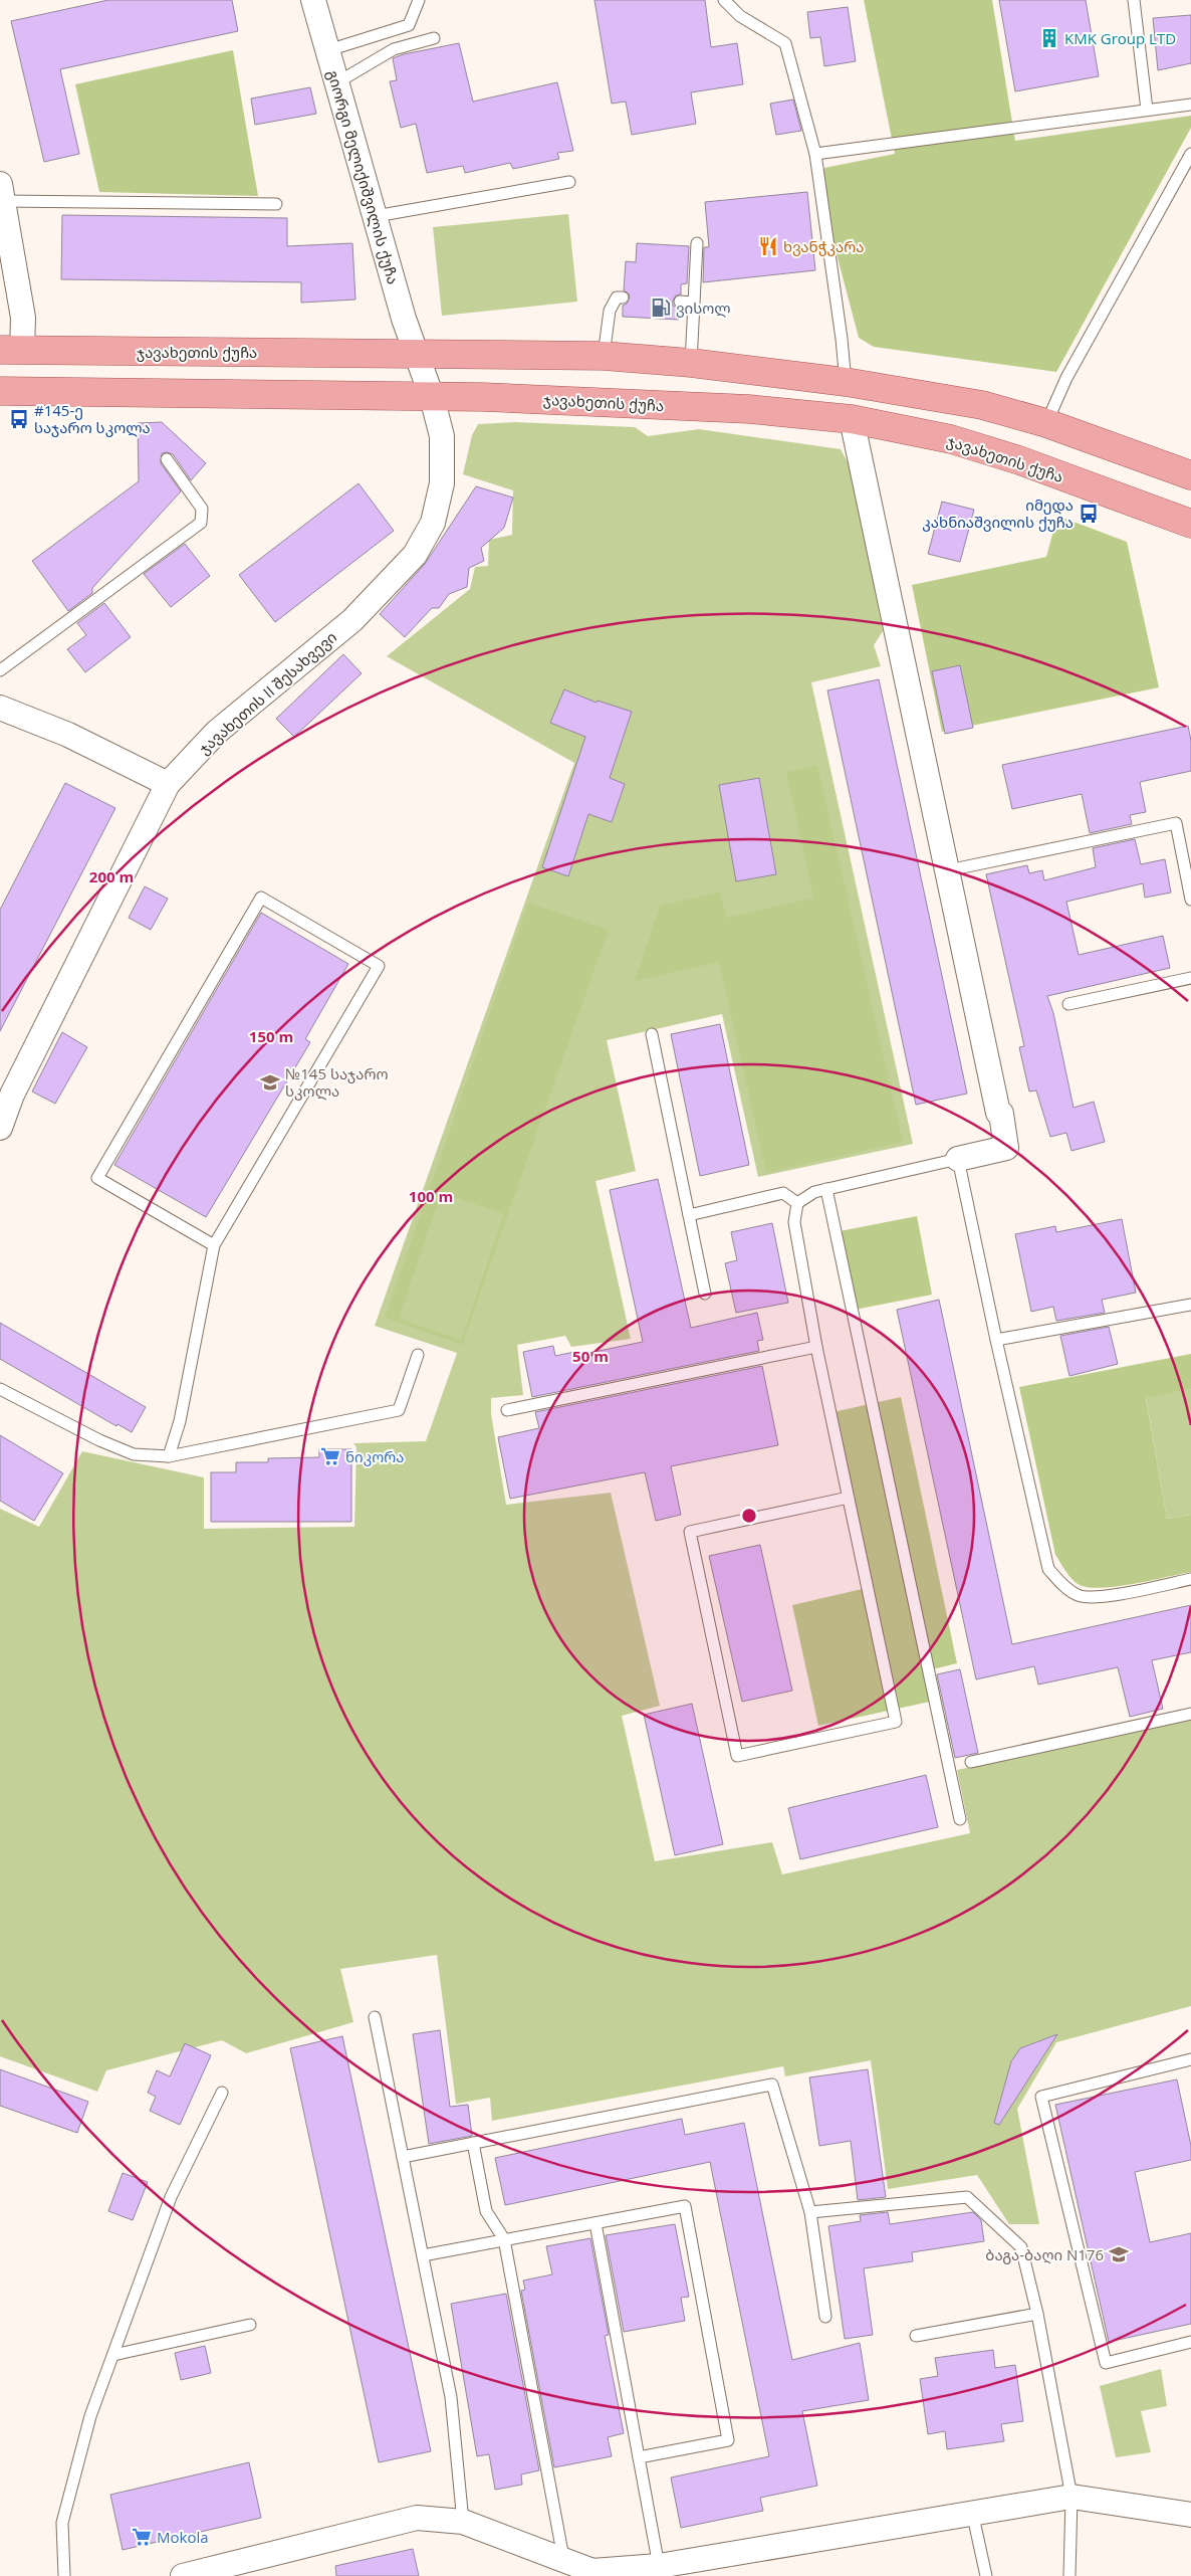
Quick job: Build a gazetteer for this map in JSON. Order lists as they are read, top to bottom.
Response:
{
  "streets": {
    "main road": ["ჯავახეთის ქუჩა"],
    "street": ["გიორგი მელიქიშვილის ქუჩა", "ჯავახეთის II შესახვევი"]
  },
  "crossings": [
    ["გიორგი მელიქიშვილის ქუჩა", "ჯავახეთის ქუჩა"],
    ["გიორგი მელიქიშვილის ქუჩა", "ჯავახეთის II შესახვევი"],
    ["ჯავახეთის ქუჩა", "ჯავახეთის II შესახვევი"]
  ],
  "places": {
    "building": ["KMK Group LTD"],
    "restaurant": ["ხვანჭკარა"],
    "fuel station": ["ვისოლ"],
    "bus stop": ["#145-ე საჯარო სკოლა", "იმედა კახნიაშვილის ქუჩა"],
    "school or university": ["№145 საჯარო სკოლა", "ბაგა-ბაღი N176"],
    "supermarket": ["ნიკორა", "Mokola"]
  },
  "rings": [
    "200 m",
    "150 m",
    "100 m",
    "50 m"
  ]
}
